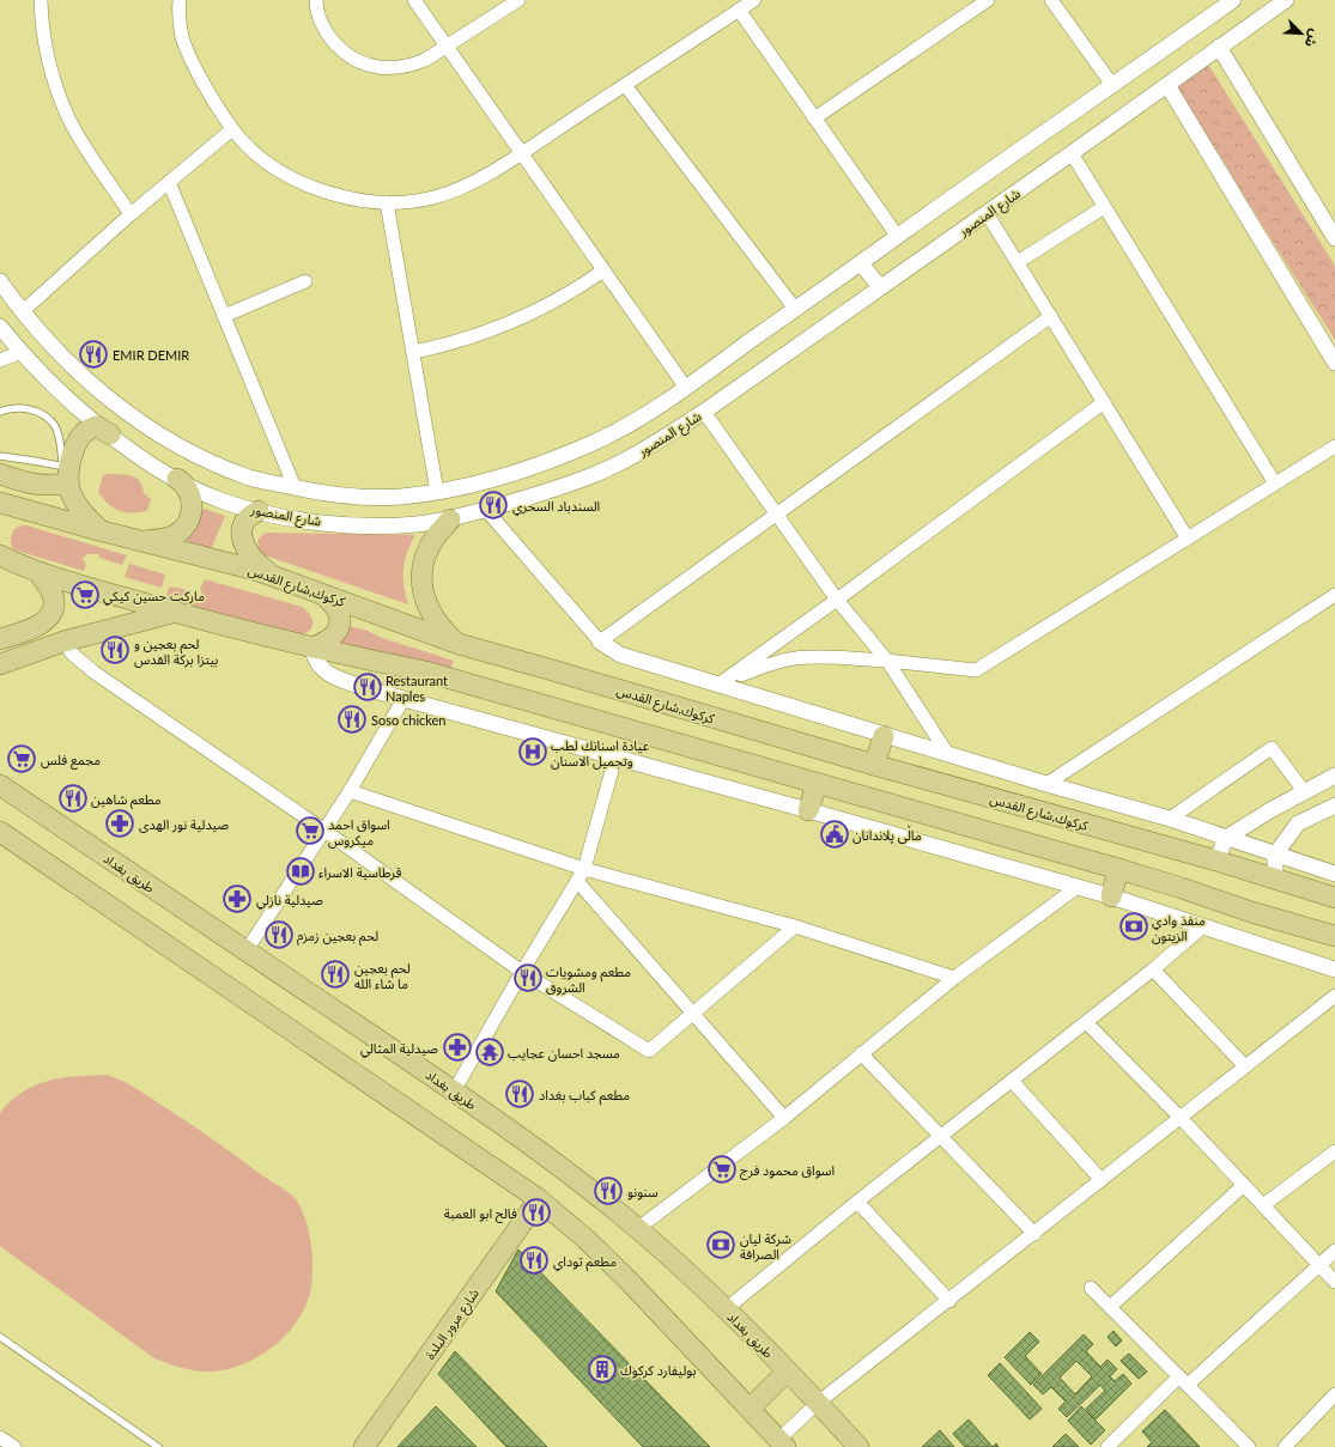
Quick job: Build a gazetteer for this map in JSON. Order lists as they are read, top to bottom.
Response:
{
  "streets": {
    "main road": ["كركوك,شارع القدس", "طريق بغداد", "شارع مرور البلدة"],
    "street": ["شارع المنصور"]
  },
  "places": {
    "restaurant": [
      "EMIR DEMIR",
      "السندباد السحري",
      "لحم بعجين و بيتزا بركة القدس",
      "Restaurant Naples",
      "Soso chicken",
      "مطعم شاهين",
      "لحم بعجين زمزم",
      "لحم بعجين ما شاء الله",
      "مطعم ومشويات الشروق",
      "مطعم كباب بغداد",
      "سنونو",
      "فالح ابو العمبة",
      "مطعم توداي"
    ],
    "supermarket": [
      "ماركت حسين كيكي",
      "مجمع فلس",
      "اسواق احمد ميكروس",
      "اسواق محمود فرج"
    ],
    "hospital": ["عيادة اسنانك لطب وتجميل الاسنان"],
    "pharmacy": ["صيدلية نور الهدى", "صيدلية نازلي", "صيدلية المثالي"],
    "public building": ["ماڵی پلاندانان"],
    "library": ["قرطاسية الاسراء"],
    "bank": ["منفذ وادي الزيتون", "شركة ليان الصرافة"],
    "temple": ["مسجد احسان عجايب"],
    "building": ["بوليفارد كركوك"]
  },
  "north": "bottom right"
}
